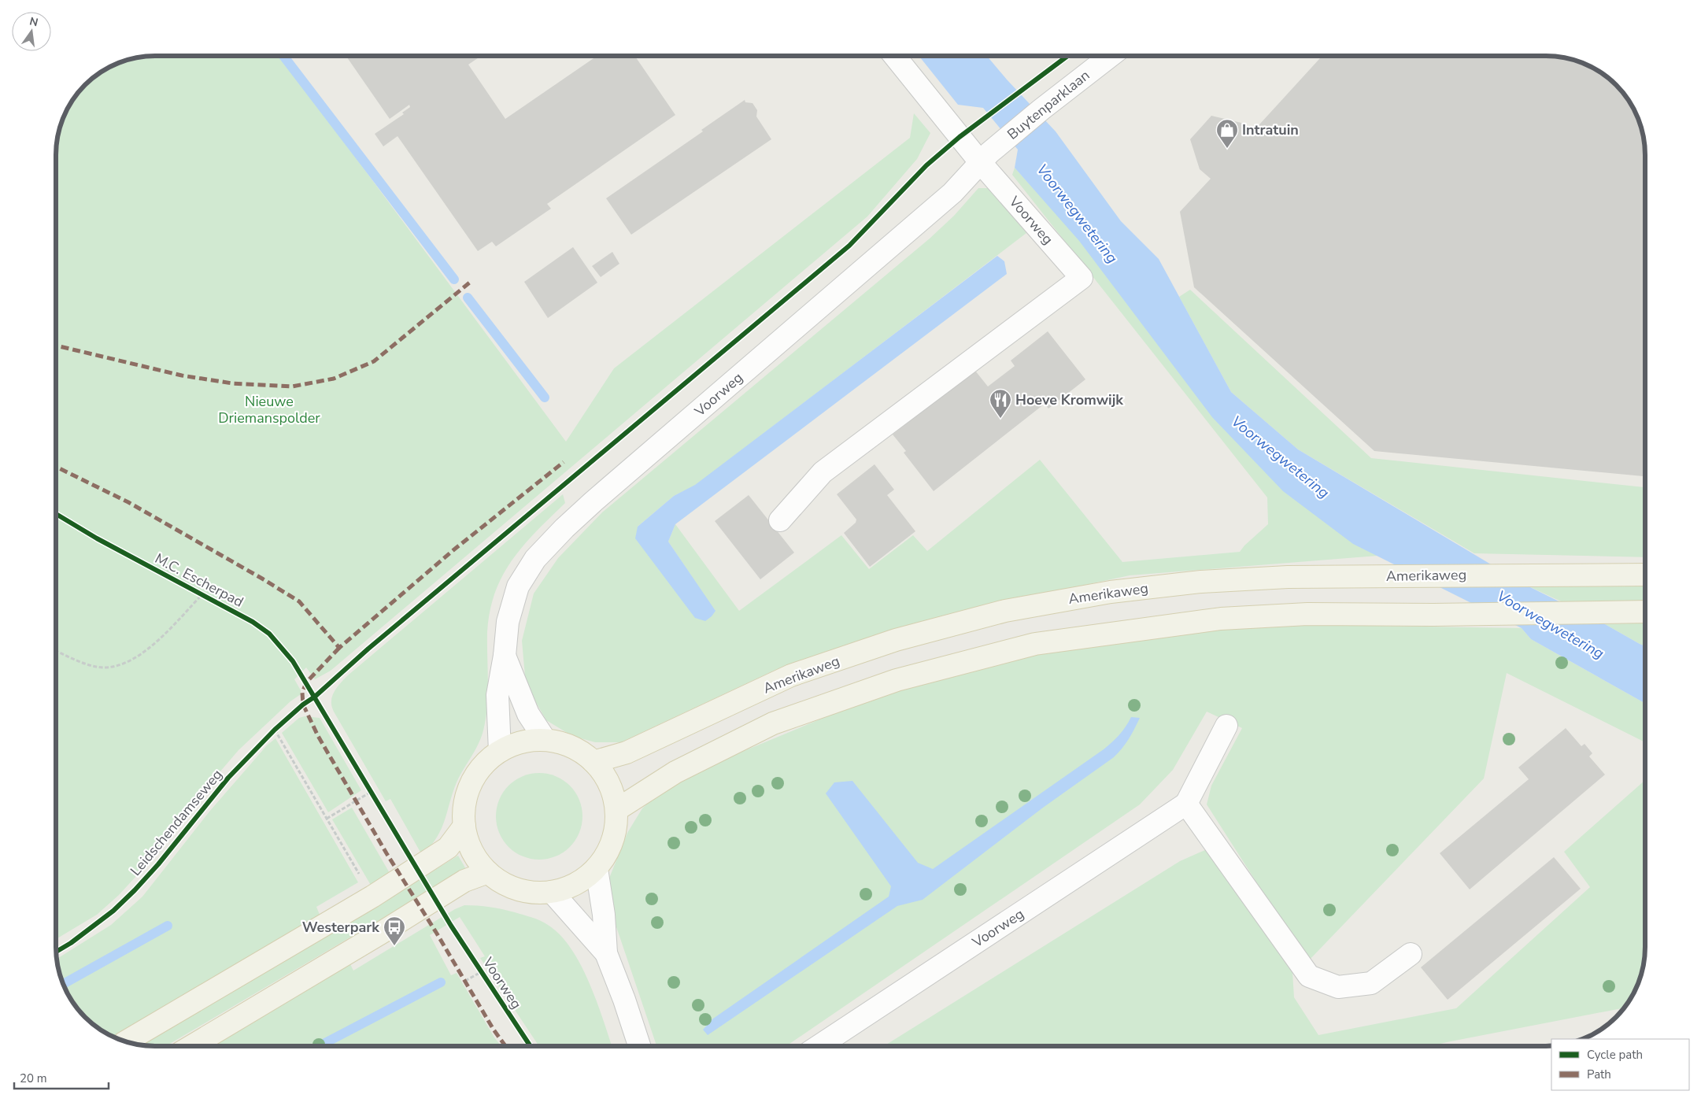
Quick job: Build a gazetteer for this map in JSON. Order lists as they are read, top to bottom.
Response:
{
  "streets": {
    "main road": ["Amerikaweg"],
    "street": ["Buytenparklaan", "Voorweg"],
    "cycle path": ["M.C. Escherpad", "Leidschendamseweg"]
  },
  "crossings": [
    ["Buytenparklaan", "Voorweg"]
  ],
  "water": ["Voorwegwetering"],
  "parks": ["Nieuwe Driemanspolder"],
  "places": {
    "shop": ["Intratuin"],
    "restaurant": ["Hoeve Kromwijk"],
    "bus stop": ["Westerpark"]
  },
  "legend": ["Cycle path", "Path"],
  "scale_bar": "20 m",
  "north": "top"
}
